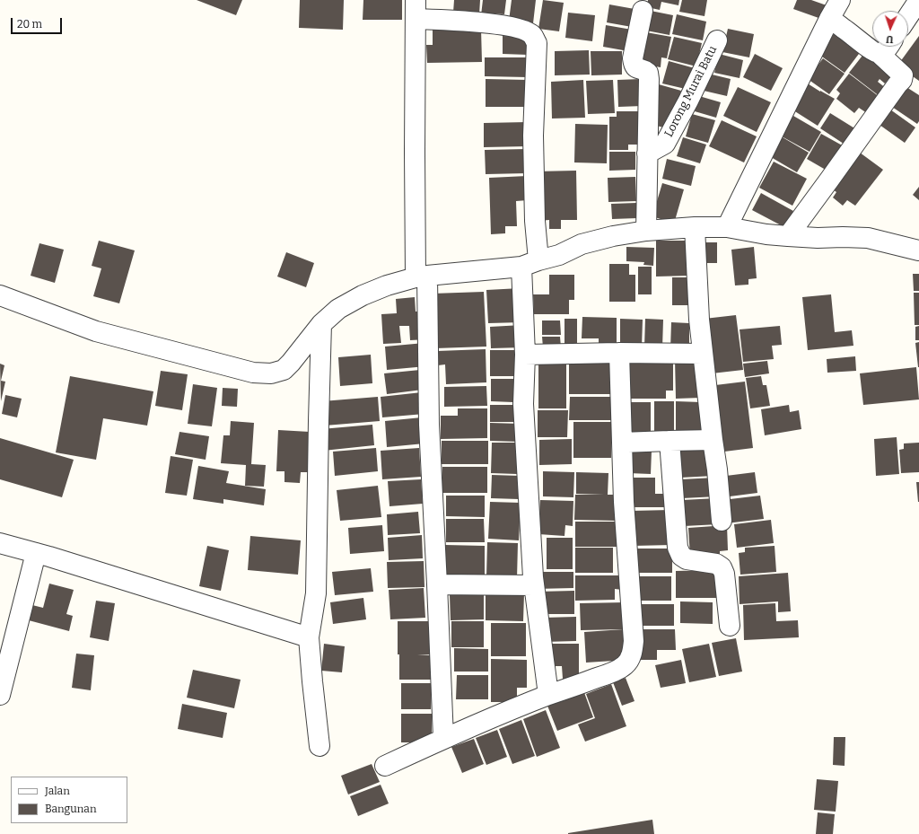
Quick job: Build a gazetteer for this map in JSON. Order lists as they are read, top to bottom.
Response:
{
  "streets": {
    "street": ["Lorong Murai Batu"]
  },
  "legend": ["Jalan", "Bangunan"],
  "scale_bar": "20 m",
  "north": "bottom"
}
